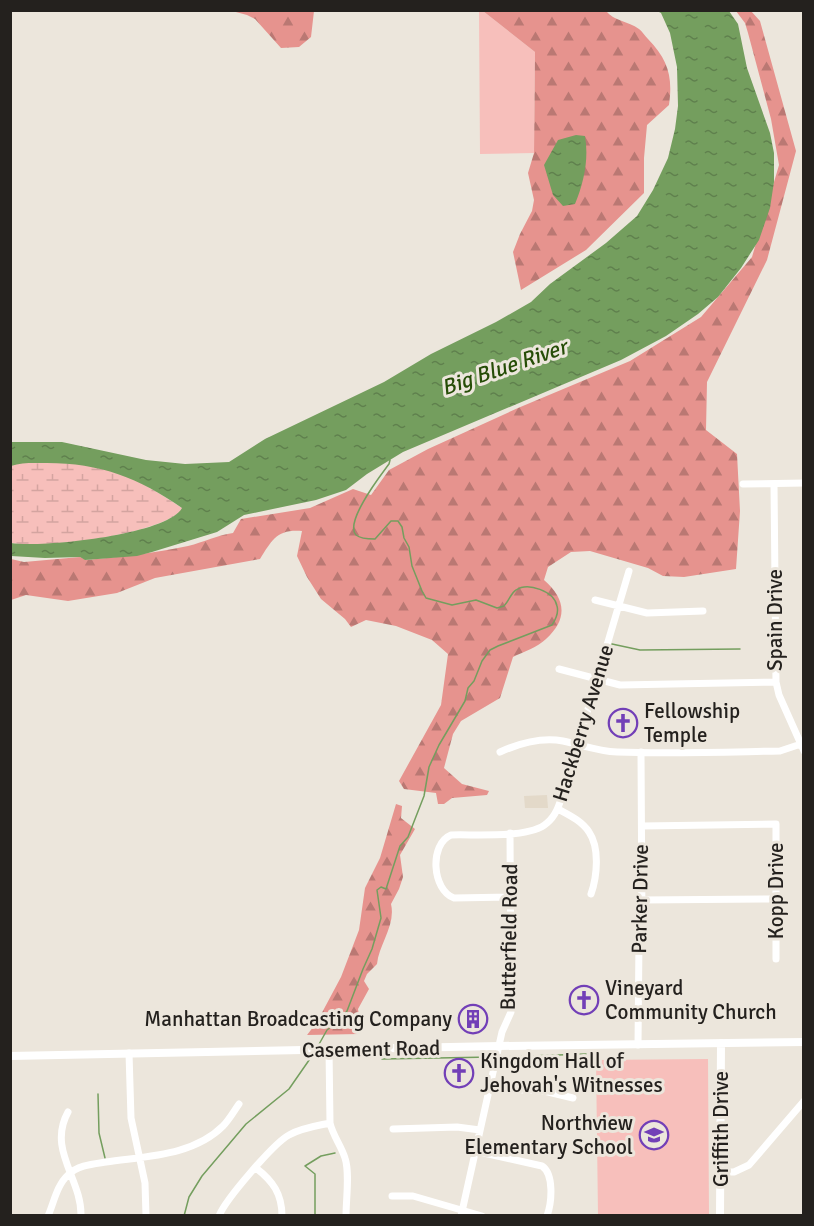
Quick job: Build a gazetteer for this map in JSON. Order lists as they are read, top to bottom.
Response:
{
  "streets": {
    "street": [
      "Spain Drive",
      "Hackberry Avenue",
      "Kopp Drive",
      "Parker Drive",
      "Butterfield Road",
      "Casement Road",
      "Griffith Drive"
    ]
  },
  "crossings": [
    ["Hackberry Avenue", "Butterfield Road"],
    ["Kopp Drive", "Parker Drive"],
    ["Parker Drive", "Casement Road"],
    ["Butterfield Road", "Casement Road"],
    ["Casement Road", "Griffith Drive"]
  ],
  "water": ["Big Blue River"],
  "places": {
    "church": ["Fellowship Temple", "Vineyard Community Church", "Kingdom Hall of Jehovah's Witnesses"],
    "building": ["Manhattan Broadcasting Company"],
    "school or university": ["Northview Elementary School"]
  }
}
